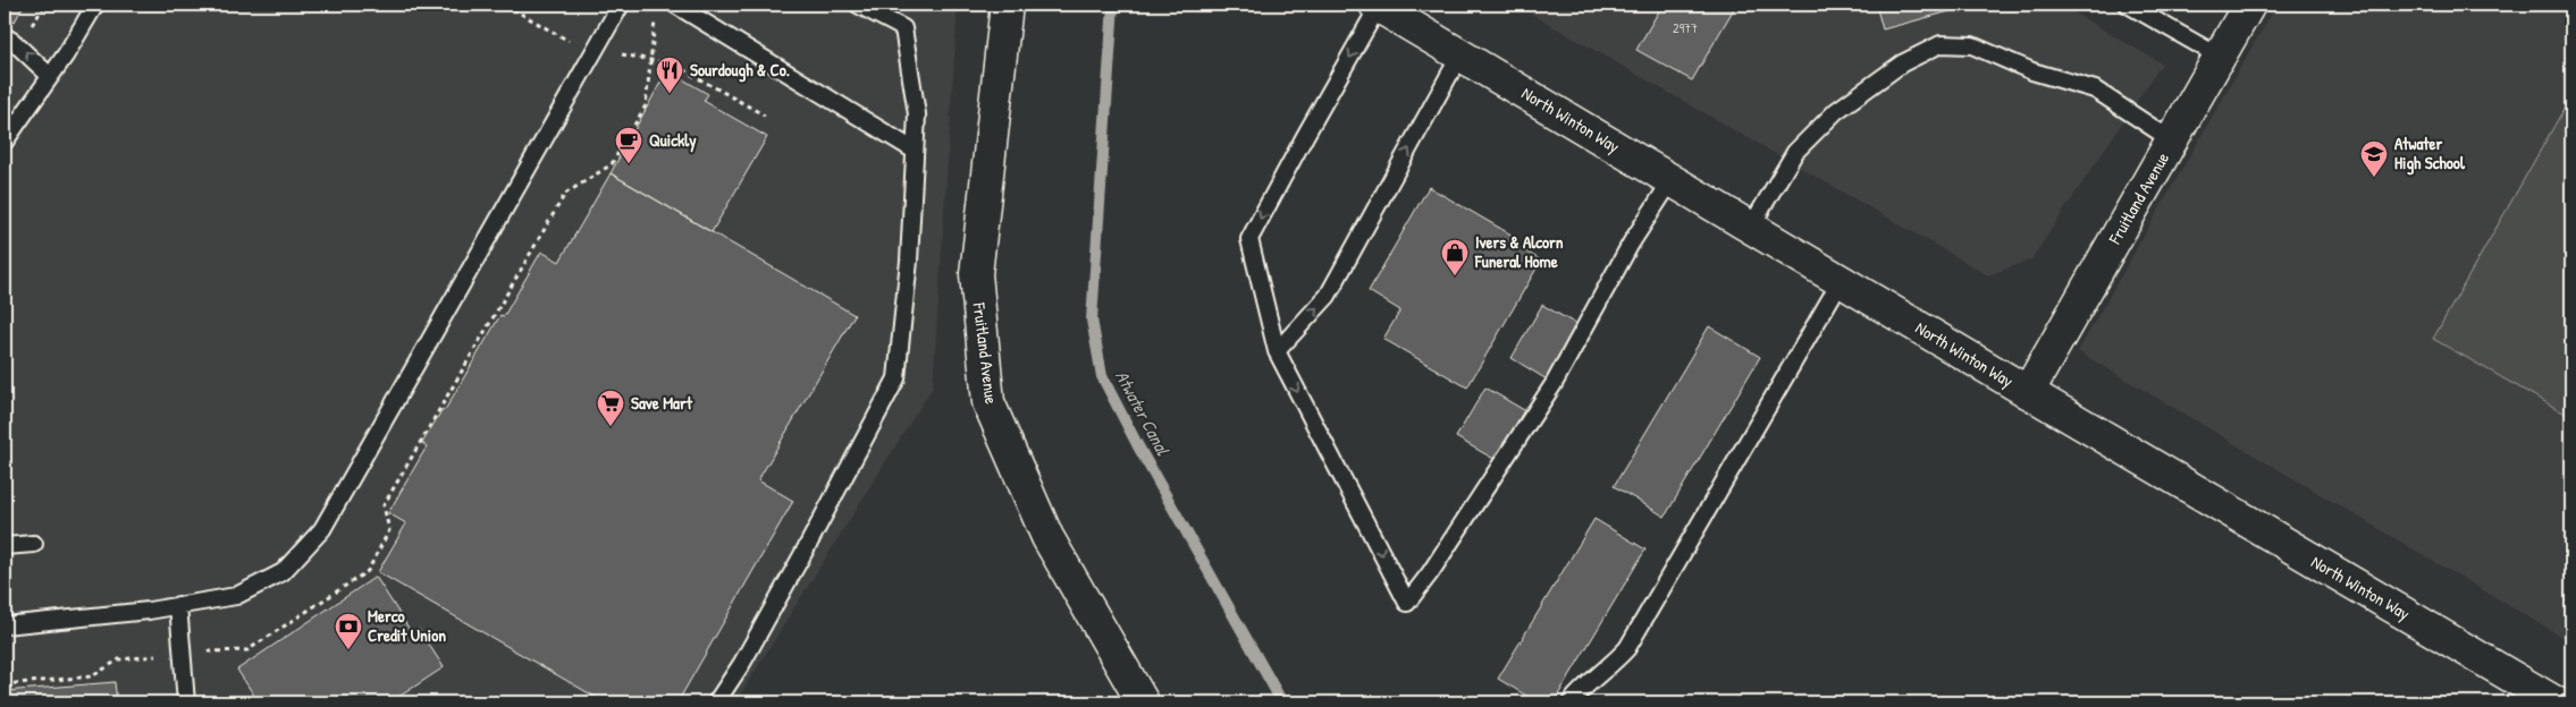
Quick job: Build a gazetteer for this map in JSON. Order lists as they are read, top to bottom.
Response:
{
  "streets": {
    "main road": ["North Winton Way", "Fruitland Avenue"]
  },
  "crossings": [
    ["North Winton Way", "Fruitland Avenue"]
  ],
  "water": ["Atwater Canal"],
  "places": {
    "restaurant": ["Sourdough & Co."],
    "cafe": ["Quickly"],
    "school or university": ["Atwater High School"],
    "shop": ["Ivers & Alcorn Funeral Home"],
    "supermarket": ["Save Mart"],
    "bank": ["Merco Credit Union"]
  },
  "house_numbers": ["2977"]
}
